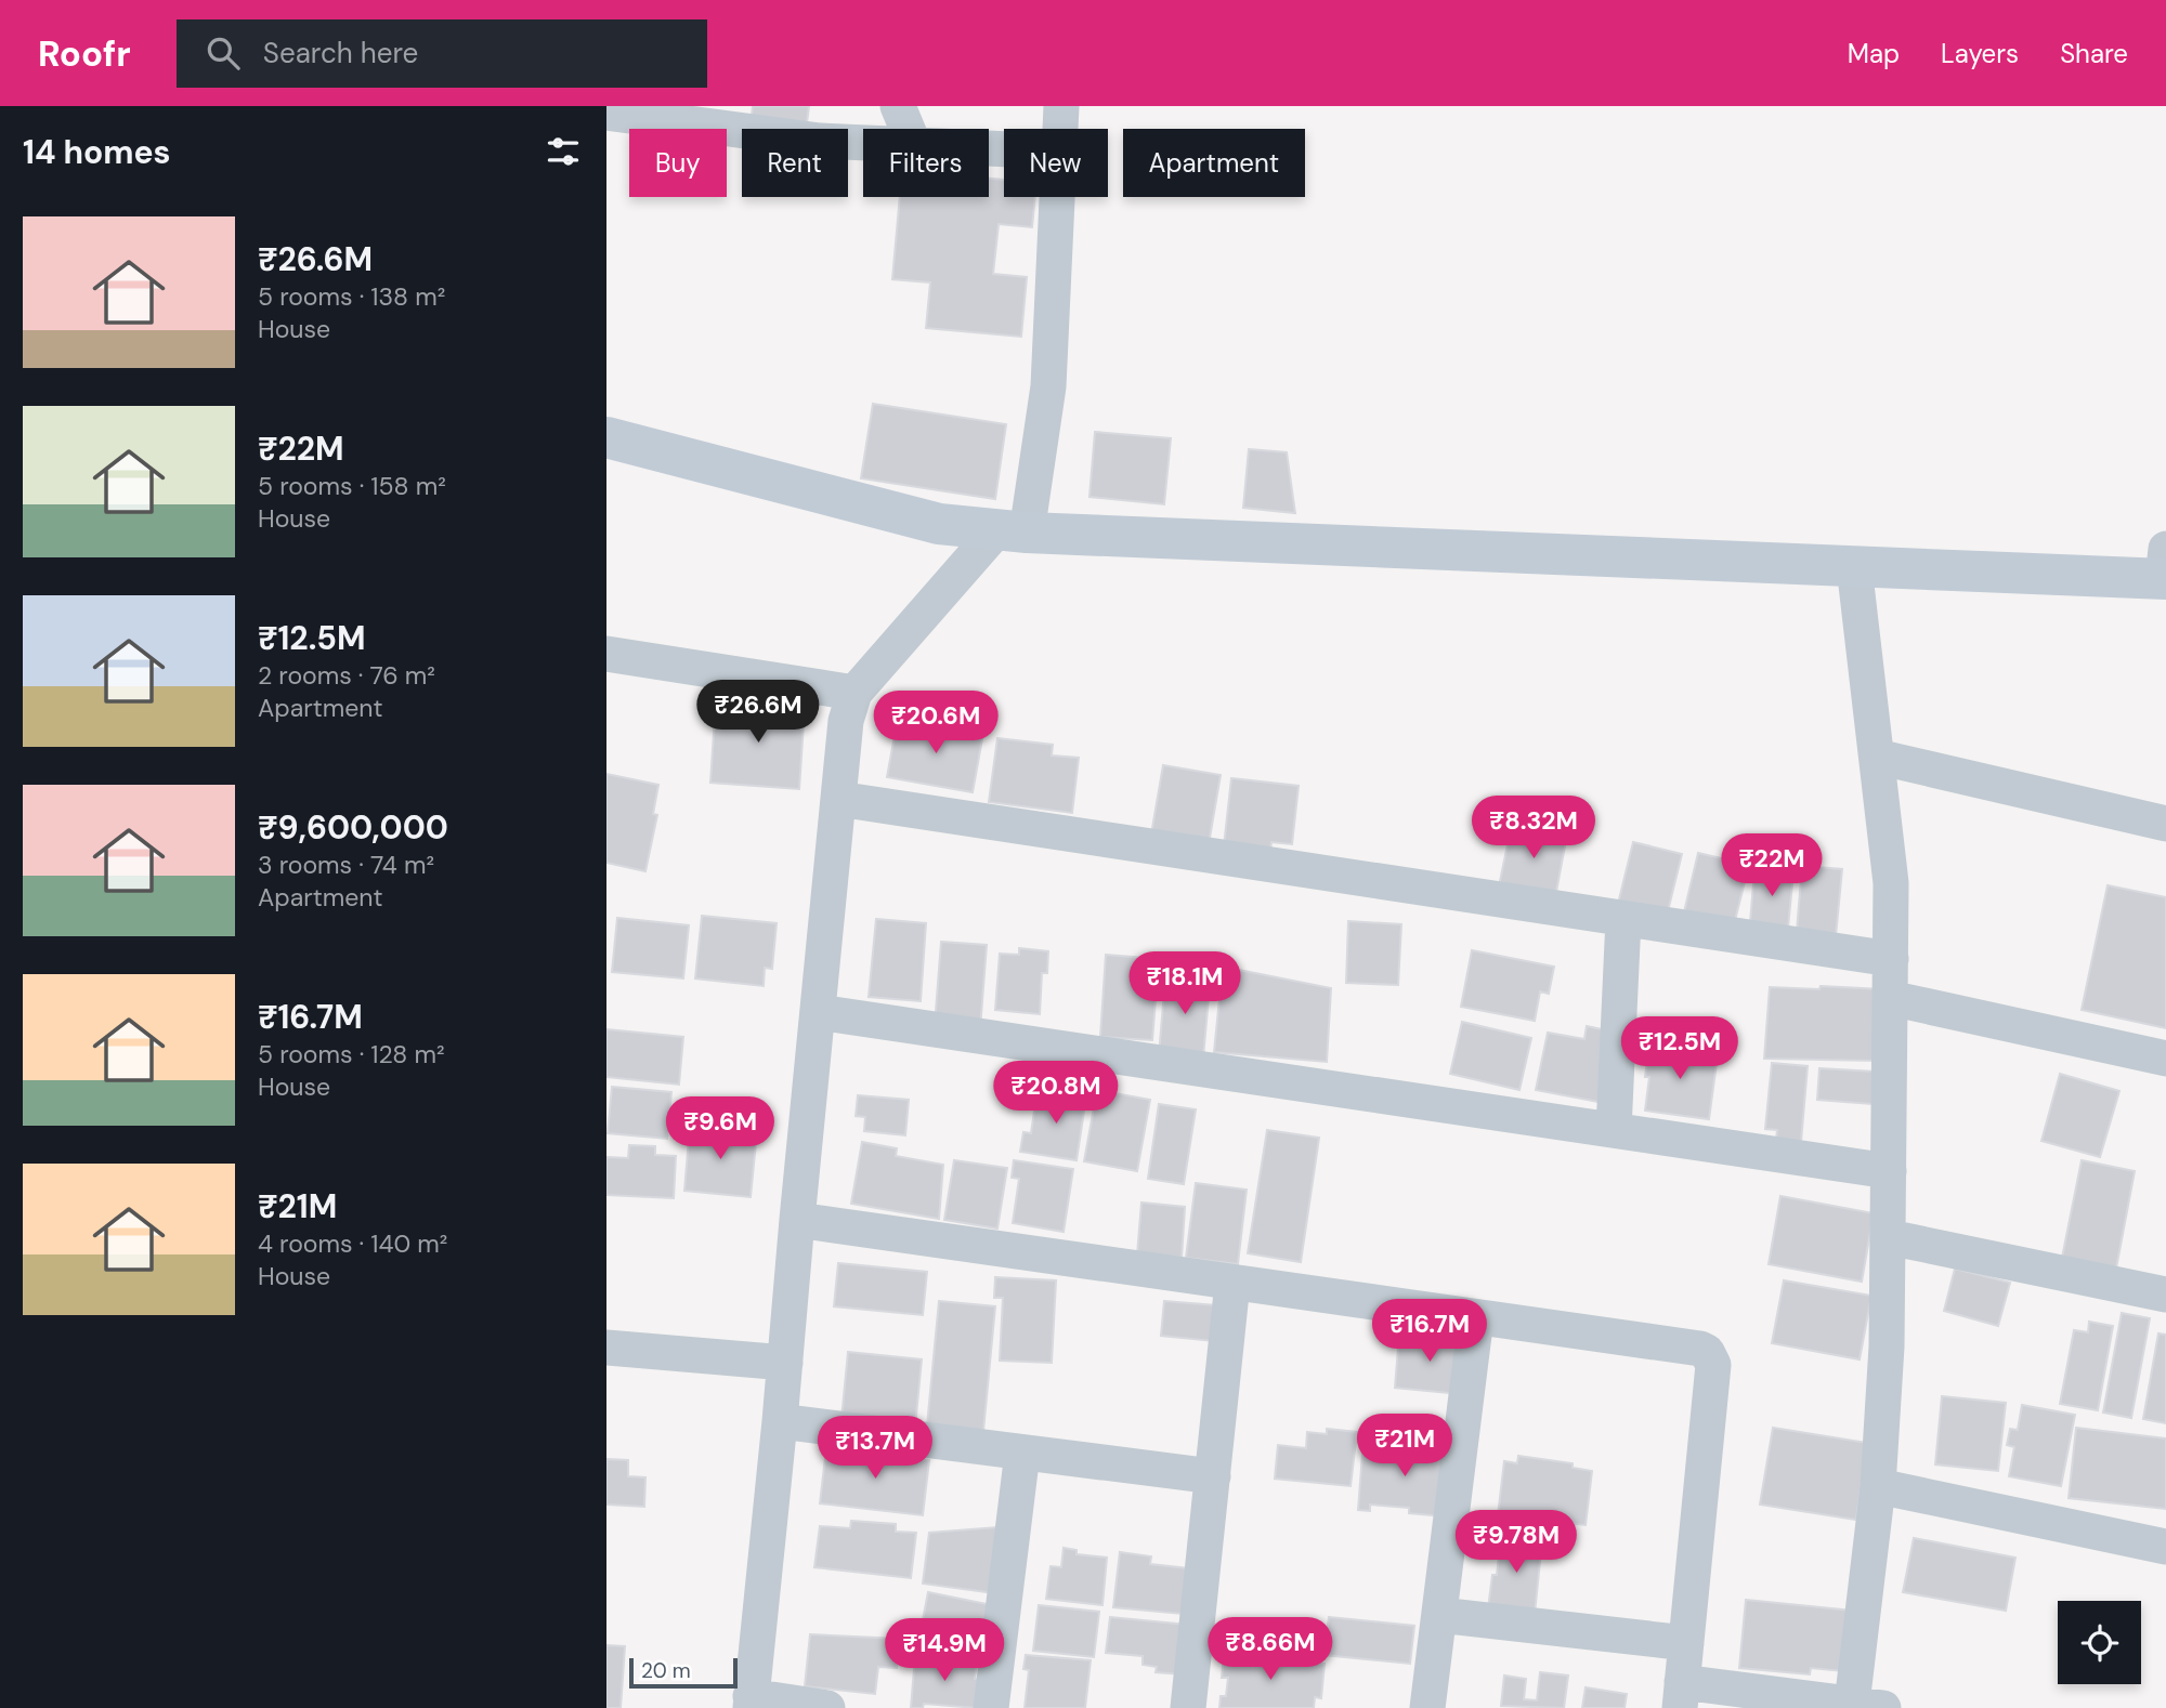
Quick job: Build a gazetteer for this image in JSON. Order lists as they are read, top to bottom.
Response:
{
  "scale_bar": "20 m",
  "page": {
    "header": "Roofr",
    "search": "Search here",
    "nav": ["Map", "Layers", "Share"],
    "heading": "14 homes",
    "chip": [
      "Buy",
      "Rent",
      "Filters",
      "New",
      "Apartment"
    ],
    "list": [
      {
        "name": "₹26.6M",
        "note": "5 rooms · 138 m² · House"
      },
      {
        "name": "₹22M",
        "note": "5 rooms · 158 m² · House"
      },
      {
        "name": "₹12.5M",
        "note": "2 rooms · 76 m² · Apartment"
      },
      {
        "name": "₹9,600,000",
        "note": "3 rooms · 74 m² · Apartment"
      },
      {
        "name": "₹16.7M",
        "note": "5 rooms · 128 m² · House"
      },
      {
        "name": "₹21M",
        "note": "4 rooms · 140 m² · House"
      }
    ],
    "price": [
      "₹26.6M",
      "₹20.6M",
      "₹8.32M",
      "₹22M",
      "₹18.1M",
      "₹12.5M",
      "₹20.8M",
      "₹9.6M",
      "₹16.7M",
      "₹21M",
      "₹13.7M",
      "₹9.78M",
      "₹8.66M",
      "₹14.9M"
    ],
    "scale": "20 m"
  }
}
